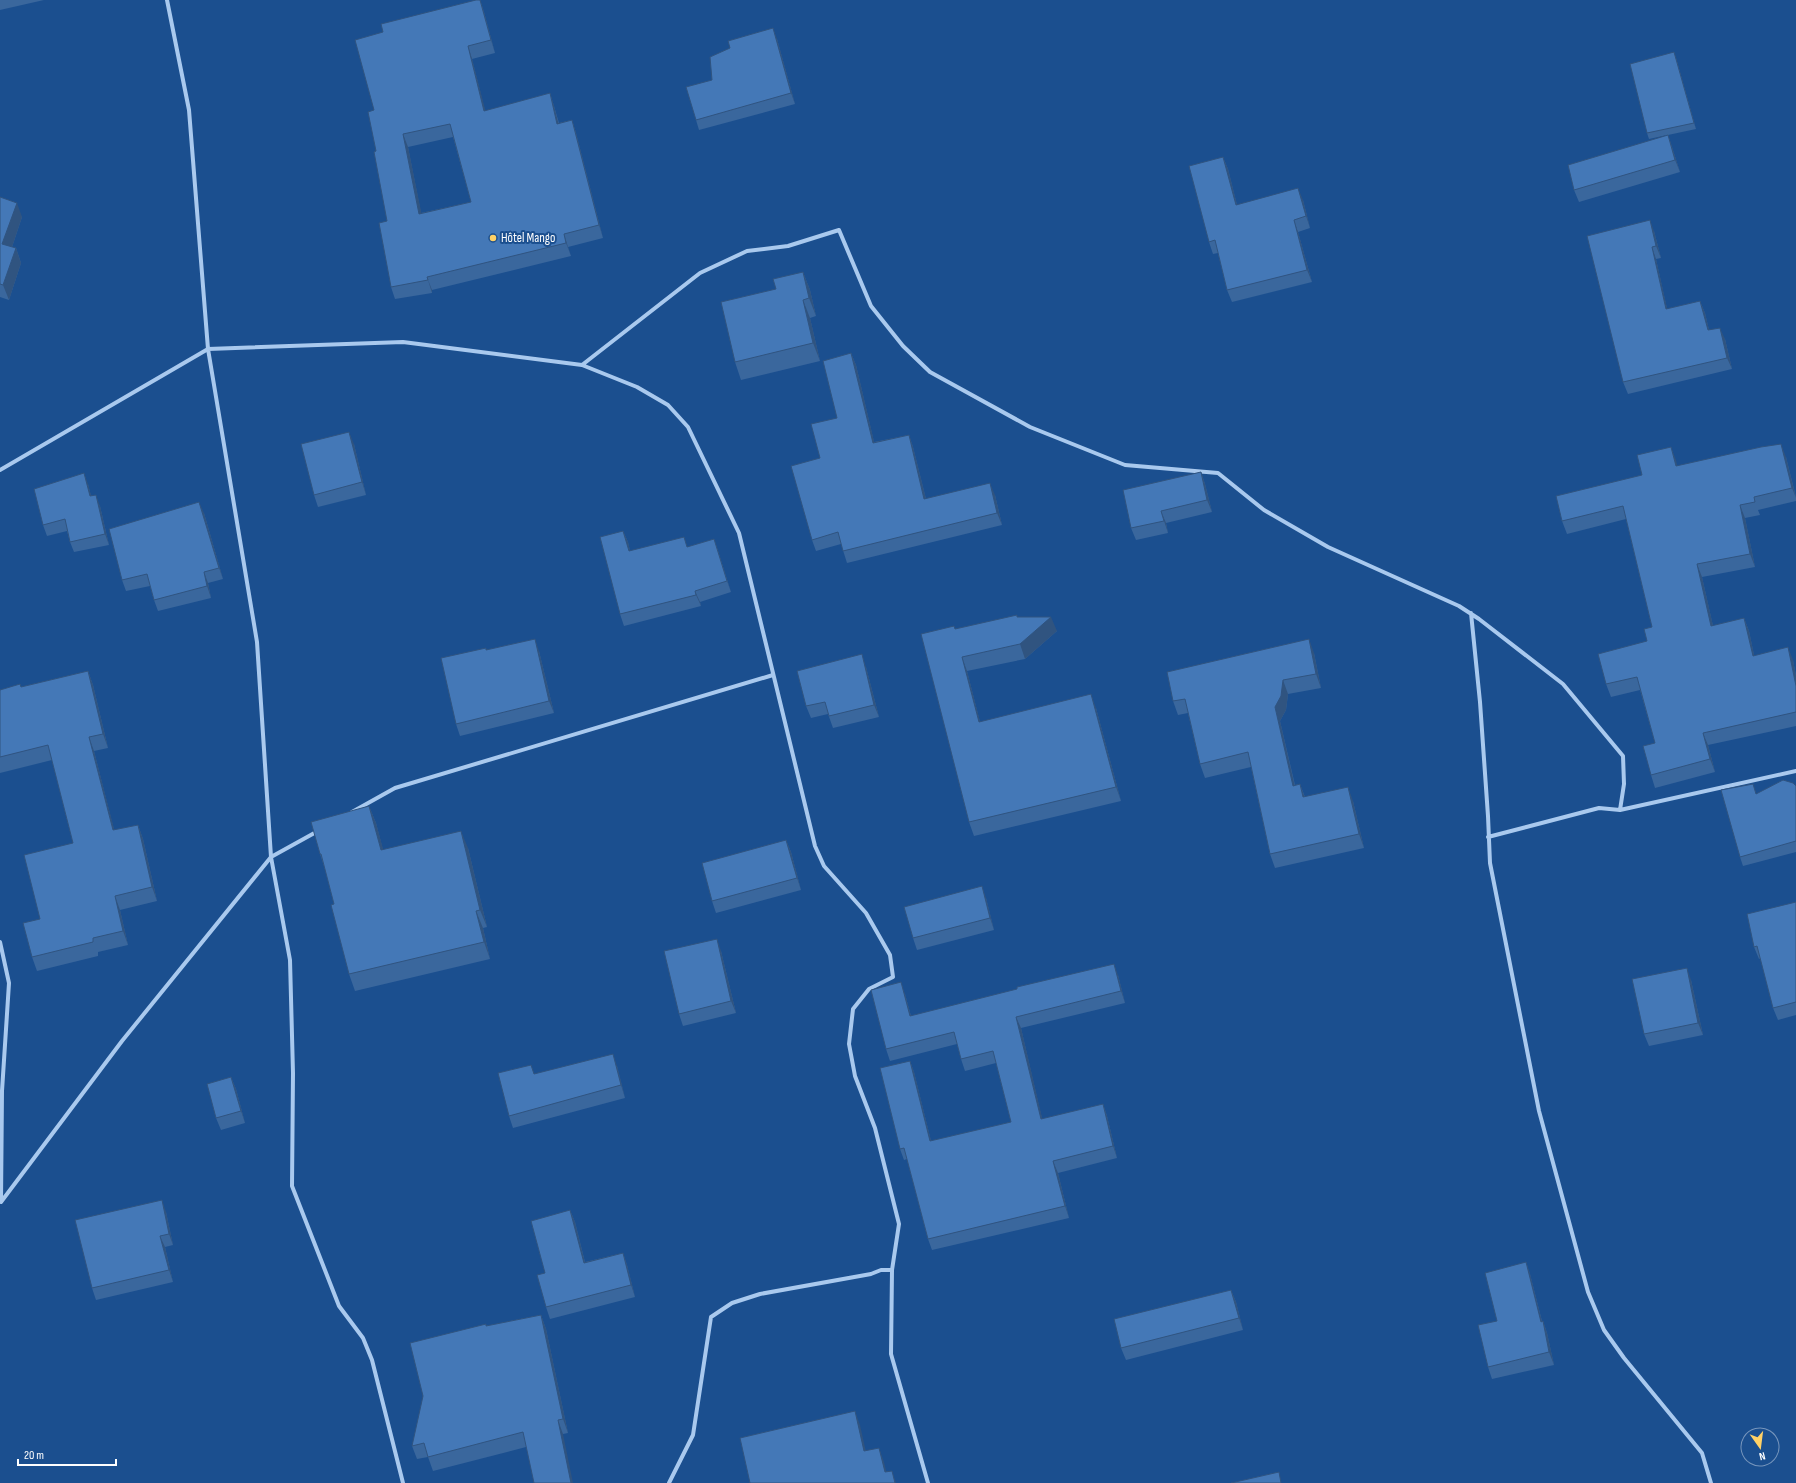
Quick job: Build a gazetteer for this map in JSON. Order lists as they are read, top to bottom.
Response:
{
  "places": ["Hôtel Mango"],
  "scale_bar": "20 m",
  "north": "bottom"
}
